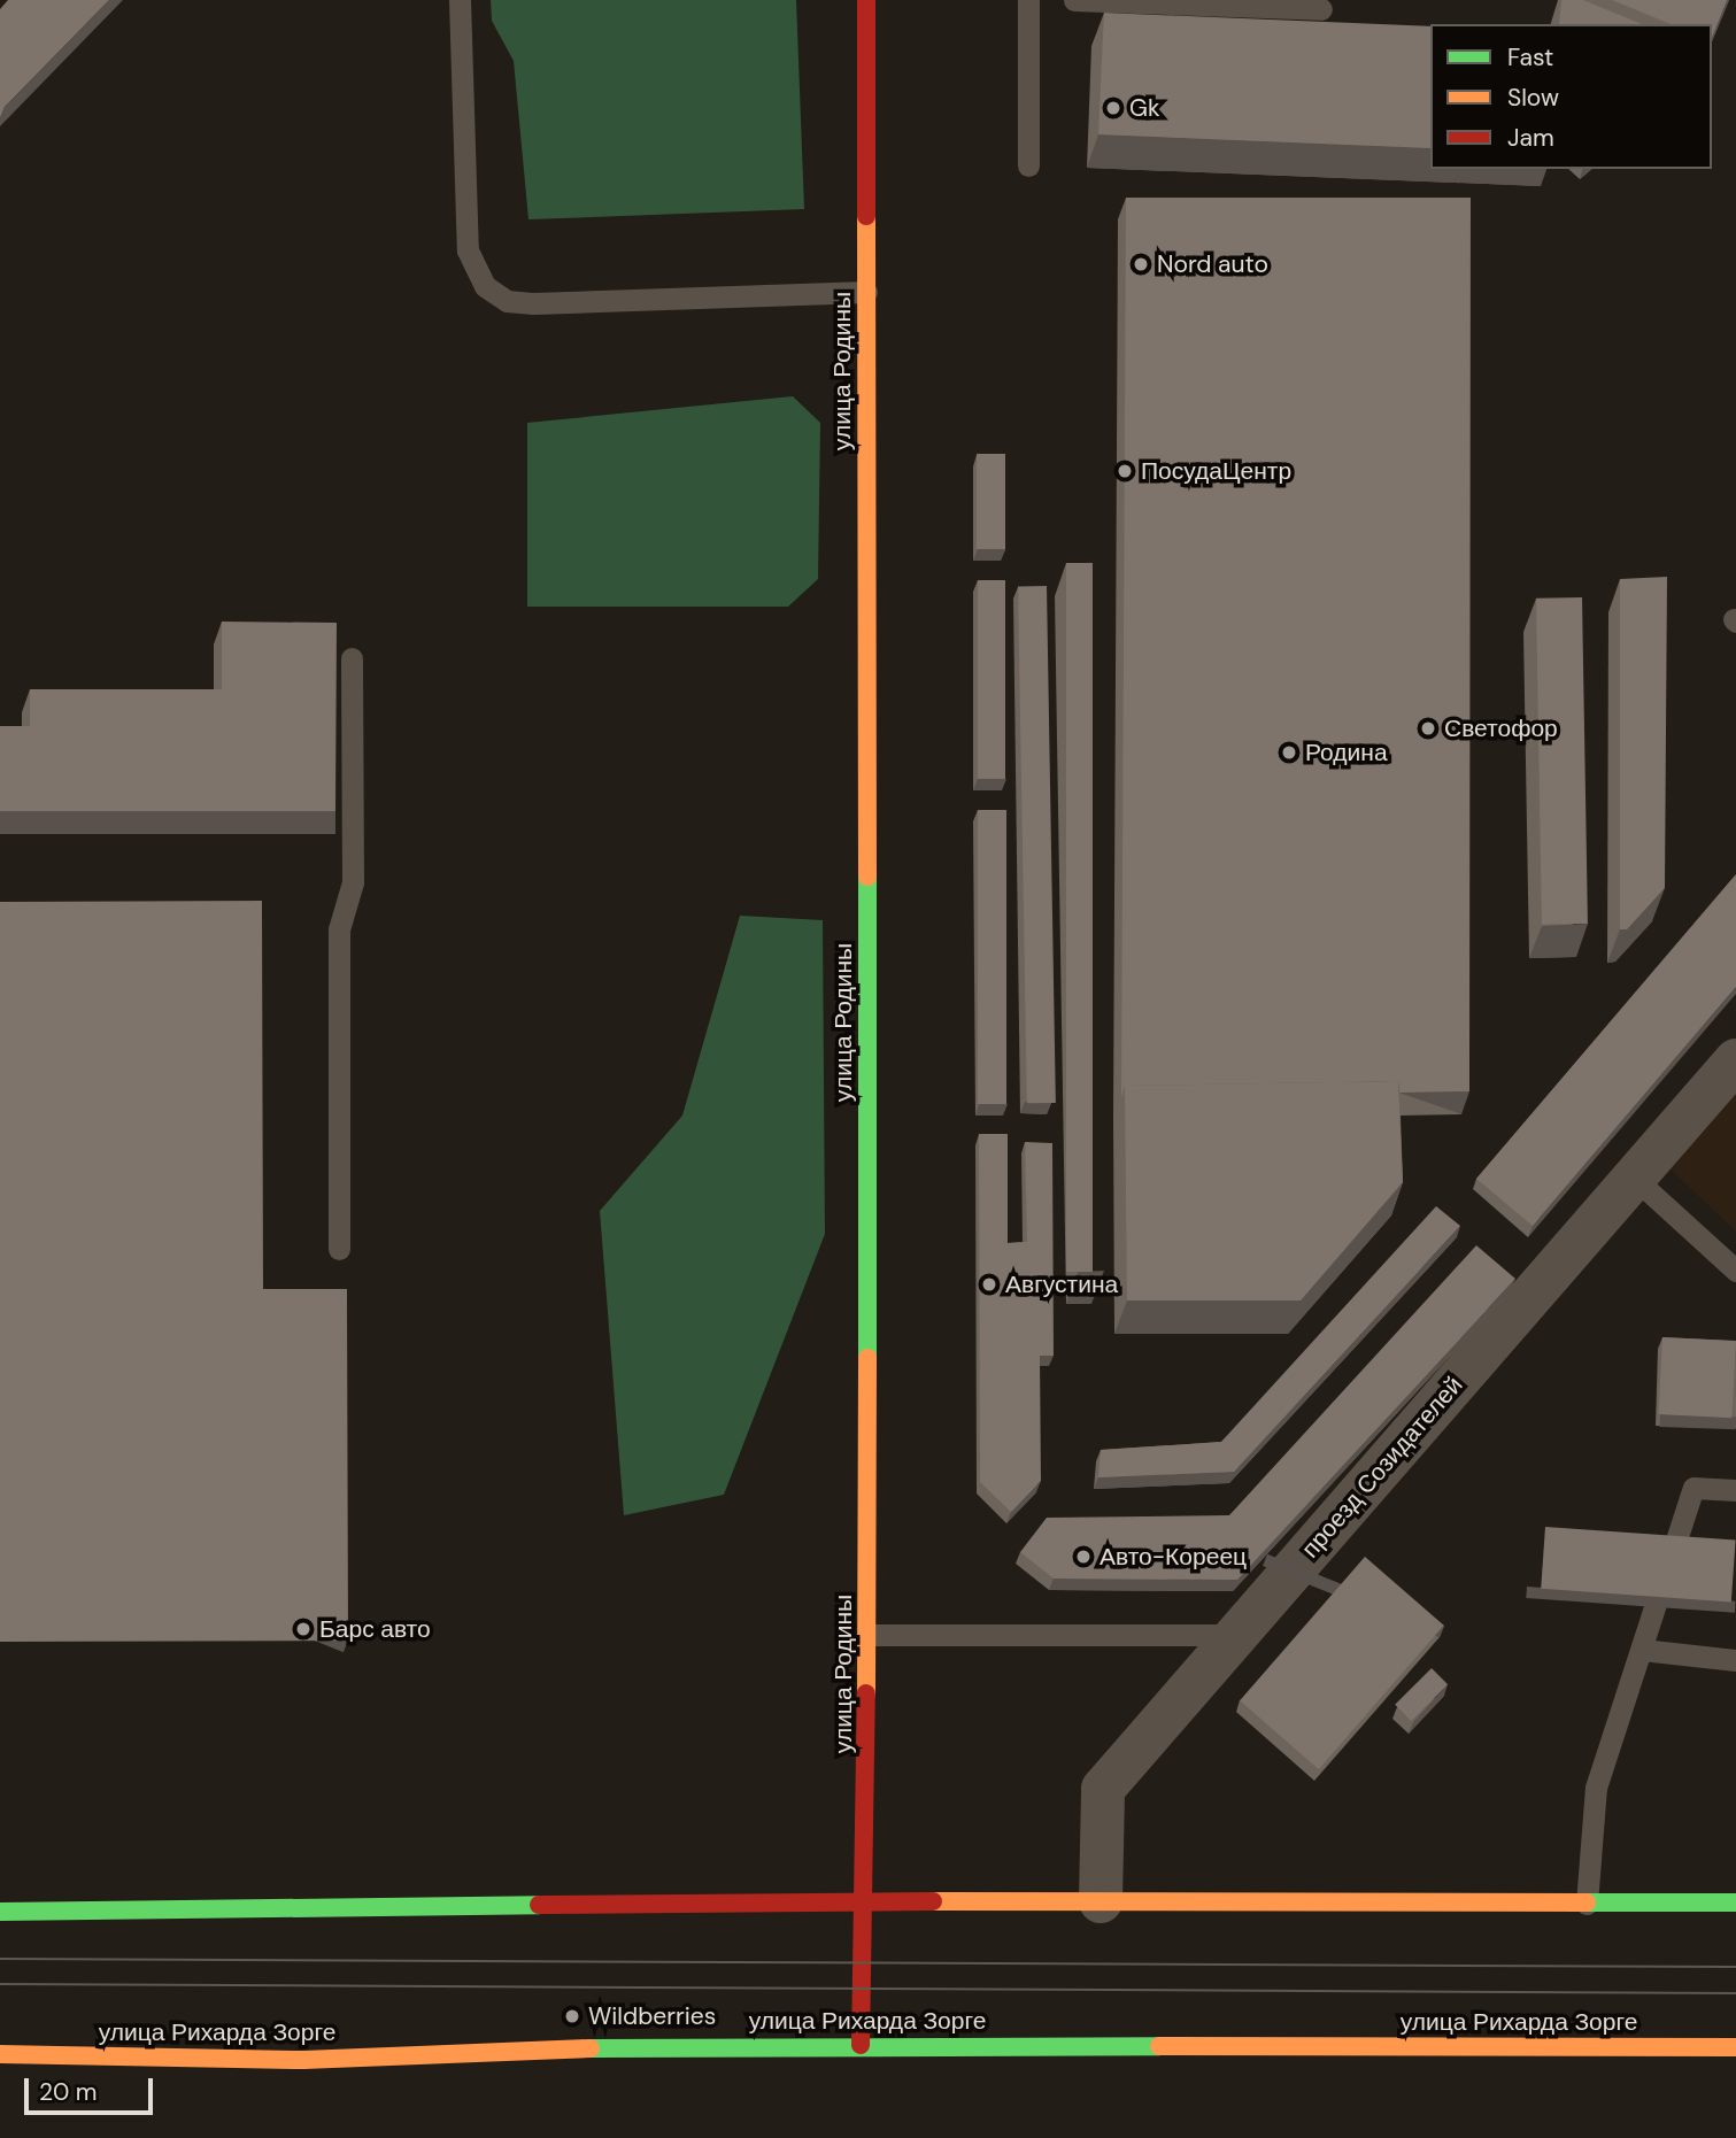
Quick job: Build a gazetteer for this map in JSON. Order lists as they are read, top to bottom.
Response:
{
  "streets": {
    "main road": ["улица Родины", "улица Рихарда Зорге"],
    "street": ["проезд Созидателей"]
  },
  "crossings": [
    ["улица Родины", "улица Рихарда Зорге"]
  ],
  "places": [
    "Gk",
    "Nord auto",
    "ПосудаЦентр",
    "Светофор",
    "Родина",
    "Августина",
    "Авто-Кореец",
    "Барс авто",
    "Wildberries"
  ],
  "legend": ["Fast", "Slow", "Jam"],
  "scale_bar": "20 m"
}
